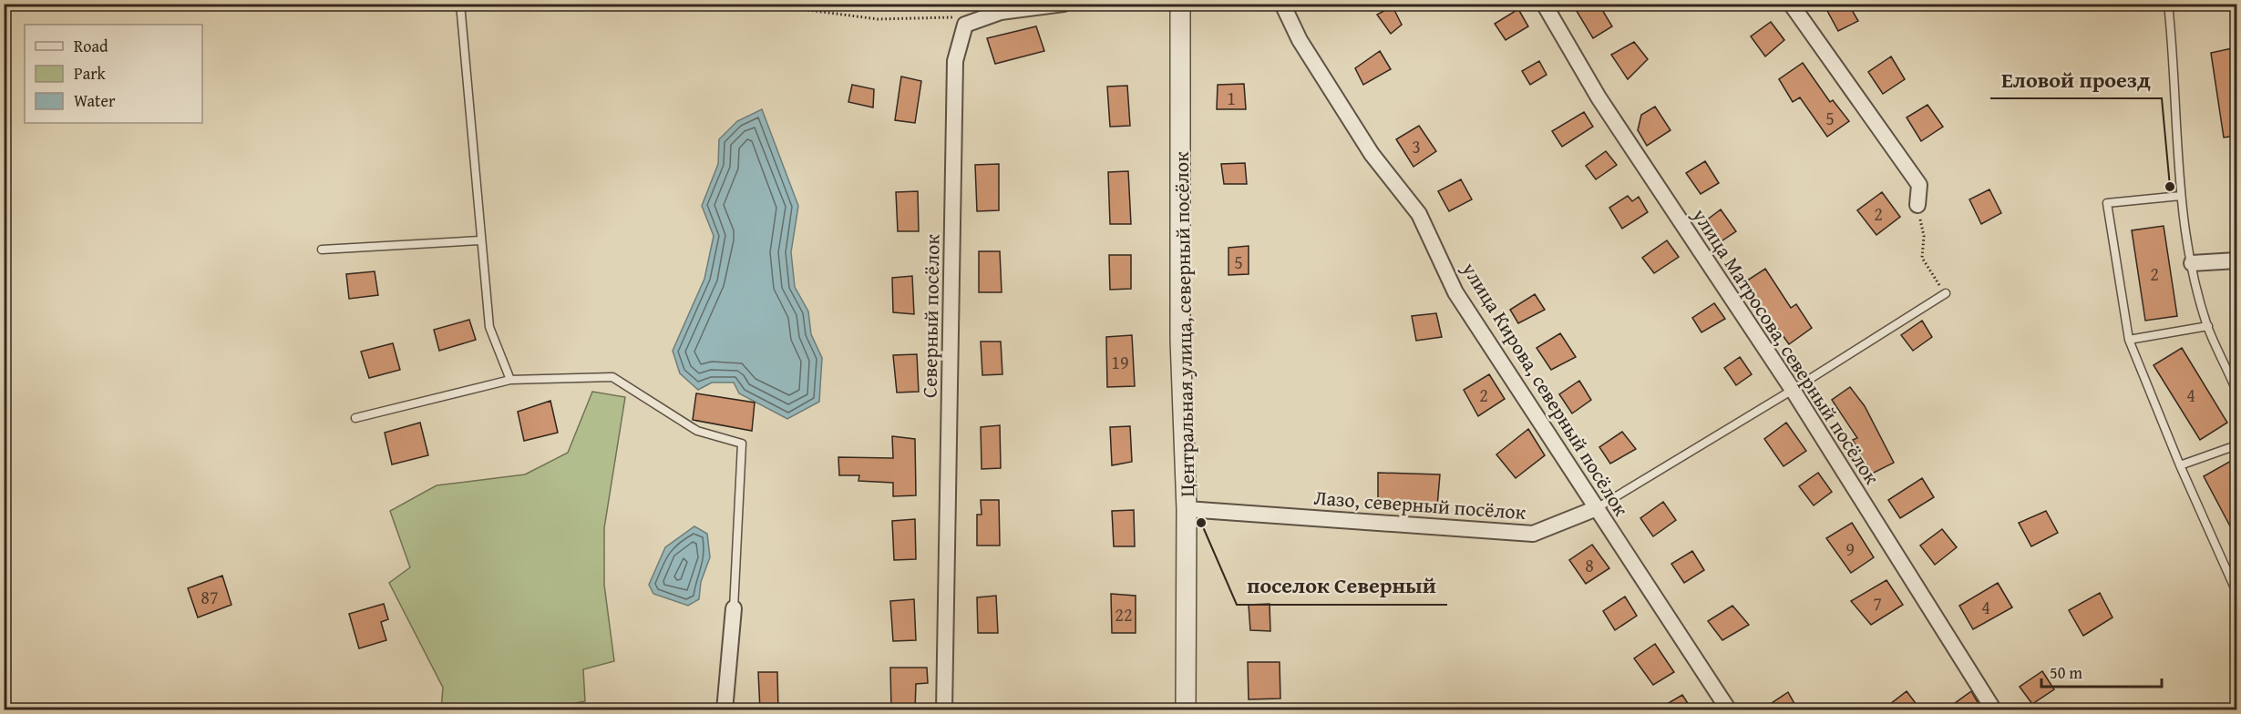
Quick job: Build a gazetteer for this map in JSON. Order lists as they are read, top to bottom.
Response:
{
  "streets": {
    "street": [
      "Северный посёлок",
      "Центральная улица, северный посёлок",
      "улица Матросова, северный посёлок",
      "улица Кирова, северный посёлок",
      "Лазо, северный посёлок"
    ]
  },
  "crossings": [
    ["Центральная улица, северный посёлок", "Лазо, северный посёлок"],
    ["улица Матросова, северный посёлок", "Лазо, северный посёлок"],
    ["улица Кирова, северный посёлок", "Лазо, северный посёлок"]
  ],
  "places": ["Еловой проезд", "поселок Северный"],
  "house_numbers": [
    "1",
    "5",
    "3",
    "2",
    "5",
    "2",
    "19",
    "2",
    "4",
    "9",
    "8",
    "87",
    "7",
    "4",
    "22"
  ],
  "legend": ["Road", "Park", "Water"],
  "scale_bar": "50 m"
}
